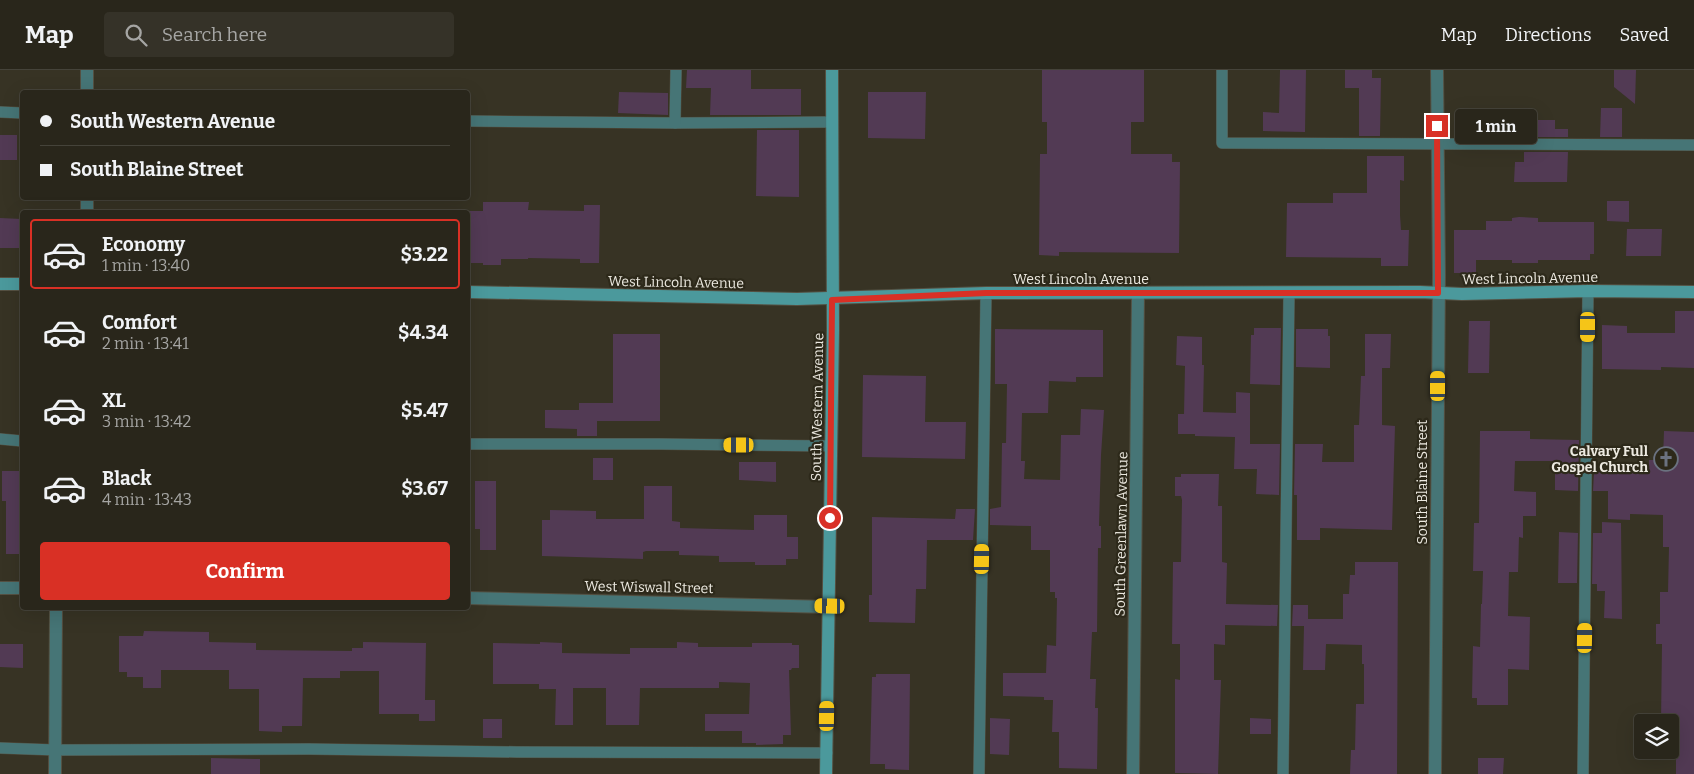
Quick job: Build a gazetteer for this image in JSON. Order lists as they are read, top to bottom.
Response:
{
  "streets": {
    "main road": ["West Lincoln Avenue", "South Western Avenue"],
    "street": ["South Blaine Street", "South Greenlawn Avenue", "West Wiswall Street"]
  },
  "crossings": [
    ["West Lincoln Avenue", "South Western Avenue"],
    ["West Lincoln Avenue", "South Blaine Street"],
    ["West Lincoln Avenue", "South Greenlawn Avenue"],
    ["South Western Avenue", "West Wiswall Street"]
  ],
  "places": {
    "church": ["Calvary Full Gospel Church"]
  },
  "page": {
    "header": "Map",
    "search": "Search here",
    "nav": ["Map", "Directions", "Saved"],
    "banner": ["South Western Avenue", "South Blaine Street"],
    "bubble": "1 min",
    "list": [
      {
        "name": "Economy",
        "note": "1 min · 13:40",
        "value": "$3.22"
      },
      {
        "name": "Comfort",
        "note": "2 min · 13:41",
        "value": "$4.34"
      },
      {
        "name": "XL",
        "note": "3 min · 13:42",
        "value": "$5.47"
      },
      {
        "name": "Black",
        "note": "4 min · 13:43",
        "value": "$3.67"
      }
    ],
    "buttons": "Confirm"
  }
}
